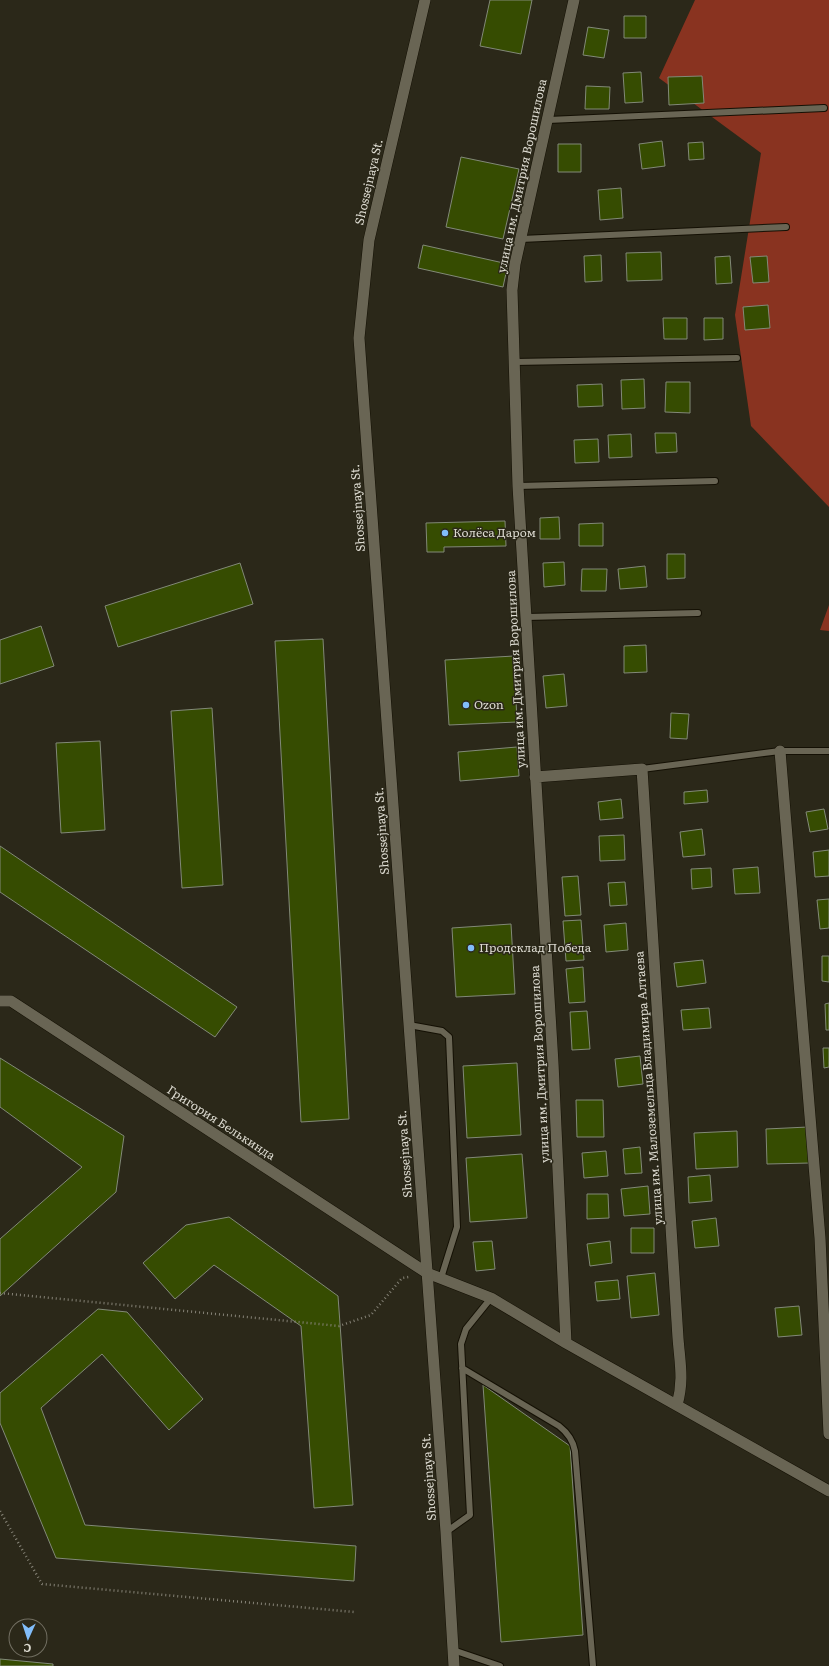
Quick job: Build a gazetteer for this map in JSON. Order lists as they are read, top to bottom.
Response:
{
  "streets": {
    "street": [
      "улица им. Дмитрия Ворошилова",
      "Shossejnaya St.",
      "улица им. Малоземельца Владимира Алтаева",
      "Григория Белькинда"
    ]
  },
  "crossings": [
    ["улица им. Дмитрия Ворошилова", "Григория Белькинда"],
    ["Shossejnaya St.", "Григория Белькинда"],
    ["улица им. Малоземельца Владимира Алтаева", "Григория Белькинда"]
  ],
  "places": ["Колёса Даром", "Ozon", "Продсклад Победа"],
  "north": "bottom"
}
